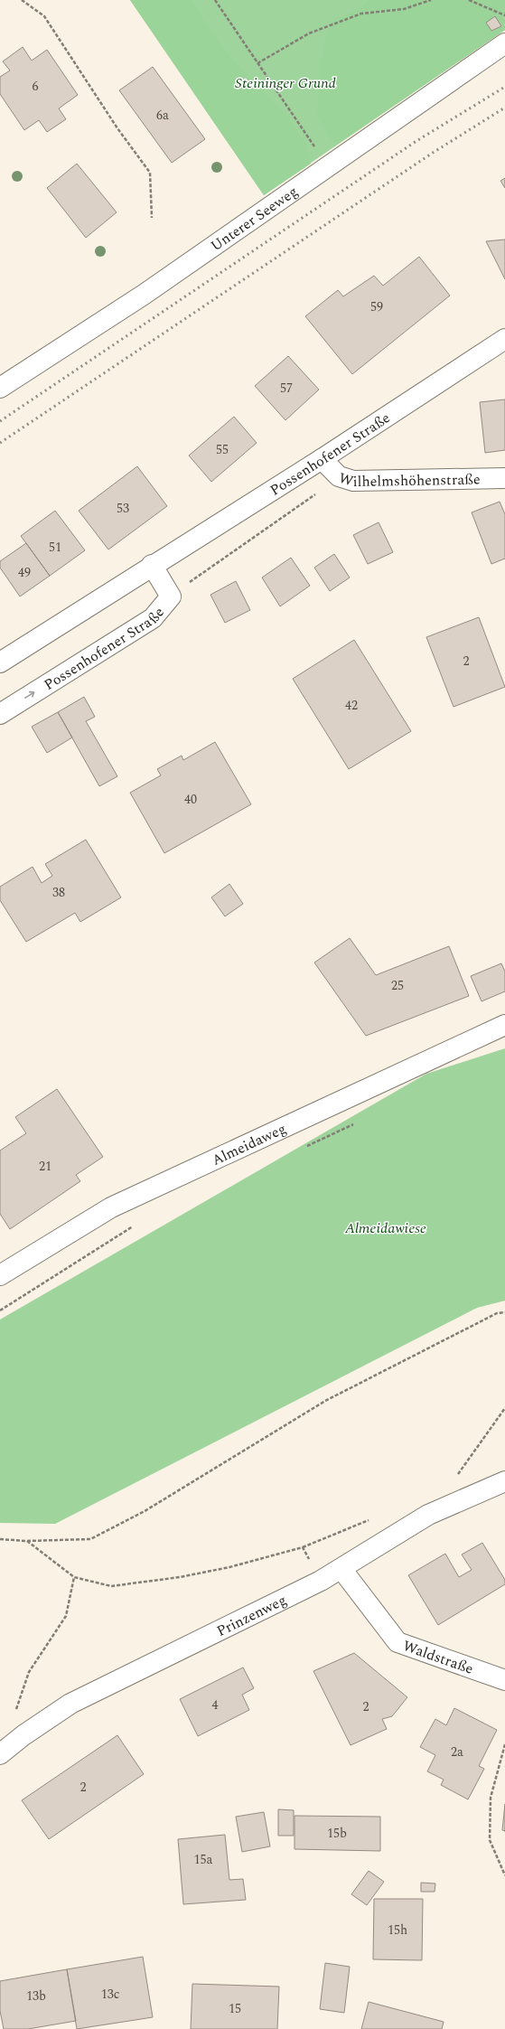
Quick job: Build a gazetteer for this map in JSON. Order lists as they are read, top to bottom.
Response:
{
  "streets": {
    "street": [
      "Unterer Seeweg",
      "Possenhofener Straße",
      "Wilhelmshöhenstraße",
      "Almeidaweg",
      "Prinzenweg",
      "Waldstraße"
    ]
  },
  "crossings": [
    ["Possenhofener Straße", "Wilhelmshöhenstraße"],
    ["Prinzenweg", "Waldstraße"]
  ],
  "parks": ["Steininger Grund", "Almeidawiese"],
  "house_numbers": [
    "6",
    "6a",
    "59",
    "57",
    "55",
    "53",
    "51",
    "49",
    "2",
    "42",
    "40",
    "38",
    "25",
    "21",
    "4",
    "2",
    "2a",
    "2",
    "15b",
    "15a",
    "15h",
    "13c",
    "13b",
    "15"
  ]
}
